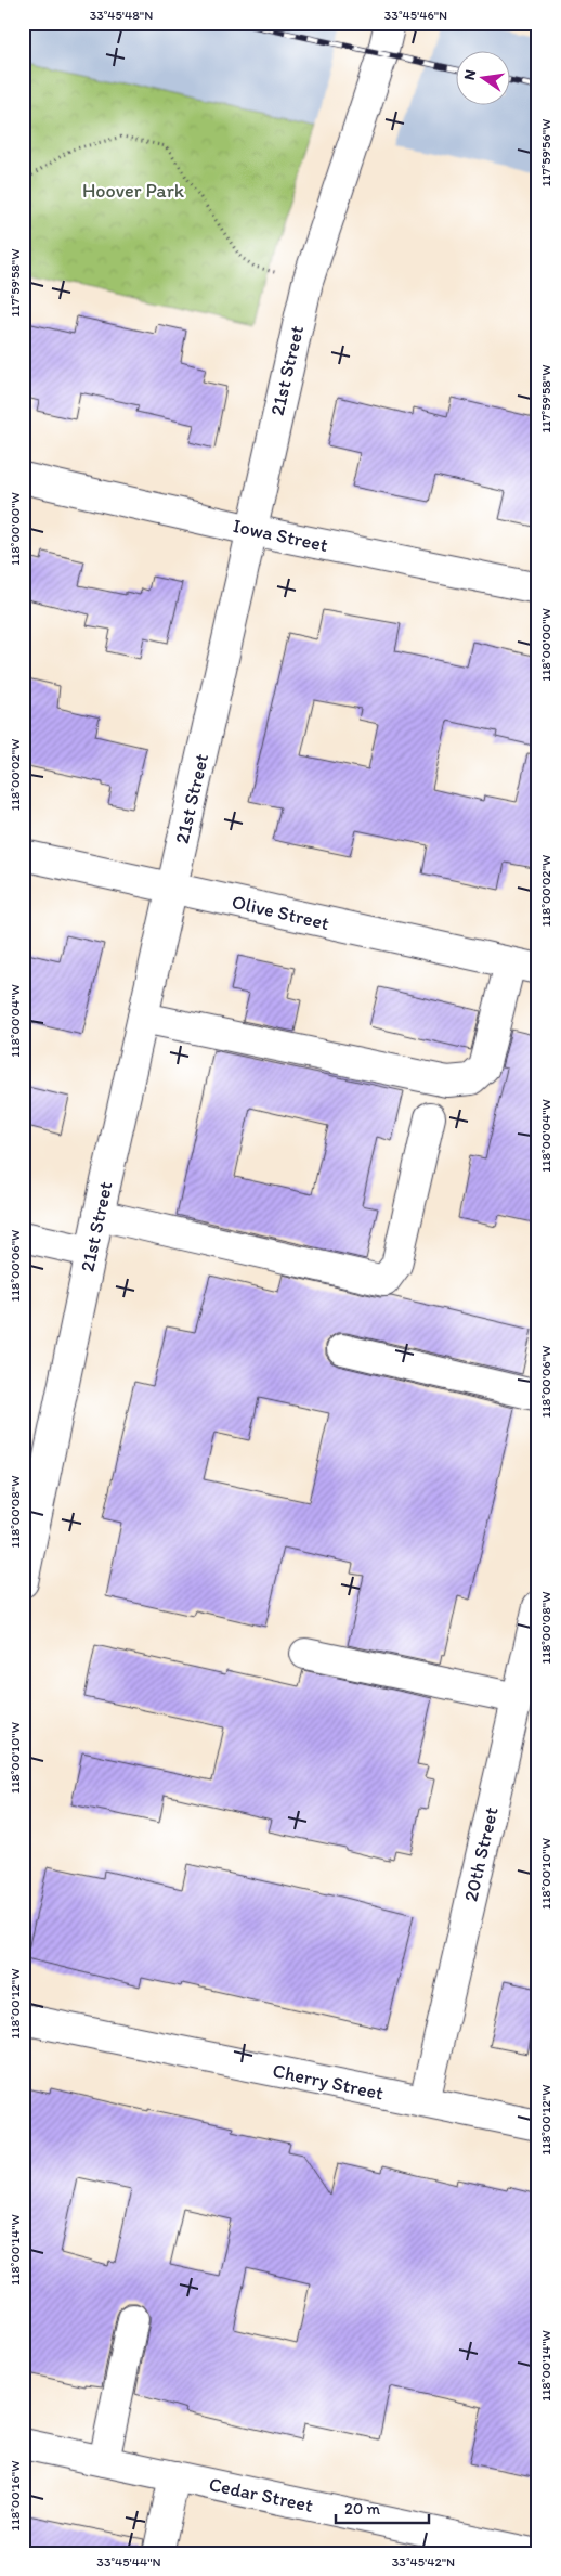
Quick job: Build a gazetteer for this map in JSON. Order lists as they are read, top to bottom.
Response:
{
  "streets": {
    "street": [
      "21st Street",
      "Iowa Street",
      "Olive Street",
      "20th Street",
      "Cherry Street",
      "Cedar Street"
    ]
  },
  "crossings": [
    ["21st Street", "Iowa Street"],
    ["21st Street", "Olive Street"],
    ["20th Street", "Cherry Street"]
  ],
  "parks": ["Hoover Park"],
  "scale_bar": "20 m",
  "north": "left",
  "coordinates": [
    "33°45'48\"N",
    "33°45'46\"N",
    "117°59'56\"W",
    "117°59'58\"W",
    "118°00'00\"W",
    "118°00'02\"W",
    "118°00'04\"W",
    "118°00'06\"W",
    "118°00'08\"W",
    "118°00'10\"W",
    "118°00'12\"W",
    "118°00'14\"W",
    "118°00'16\"W",
    "33°45'44\"N",
    "33°45'42\"N"
  ]
}
